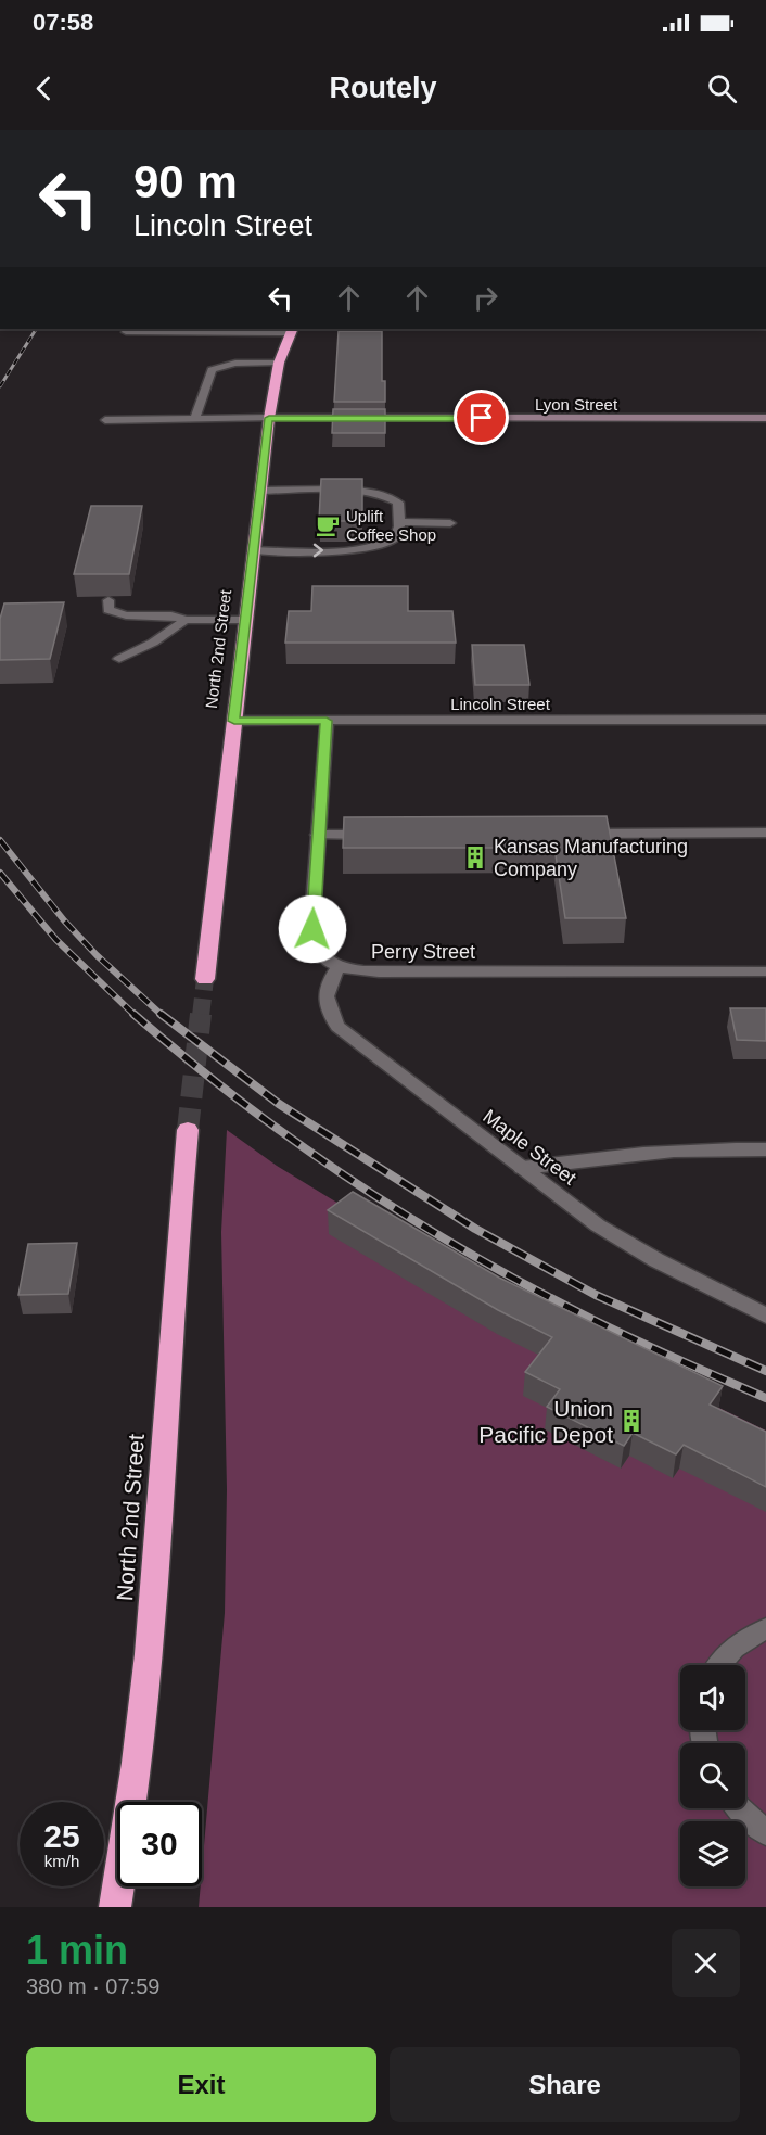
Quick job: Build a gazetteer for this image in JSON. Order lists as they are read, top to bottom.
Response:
{
  "streets": {
    "highway": ["North 2nd Street"],
    "street": [
      "Lyon Street",
      "Lincoln Street",
      "Perry Street",
      "Maple Street"
    ]
  },
  "crossings": [
    ["Lyon Street", "North 2nd Street"],
    ["North 2nd Street", "Lincoln Street"],
    ["Perry Street", "Maple Street"]
  ],
  "places": {
    "cafe": ["Uplift Coffee Shop"],
    "building": ["Kansas Manufacturing Company", "Union Pacific Depot"]
  },
  "page": {
    "status": "07:58",
    "header": "Routely",
    "turn": ["90 m", "Lincoln Street"],
    "speed": "25 km/h",
    "limit": "30",
    "heading": ["1 min", "380 m · 07:59"],
    "buttons": ["Exit", "Share"]
  }
}
